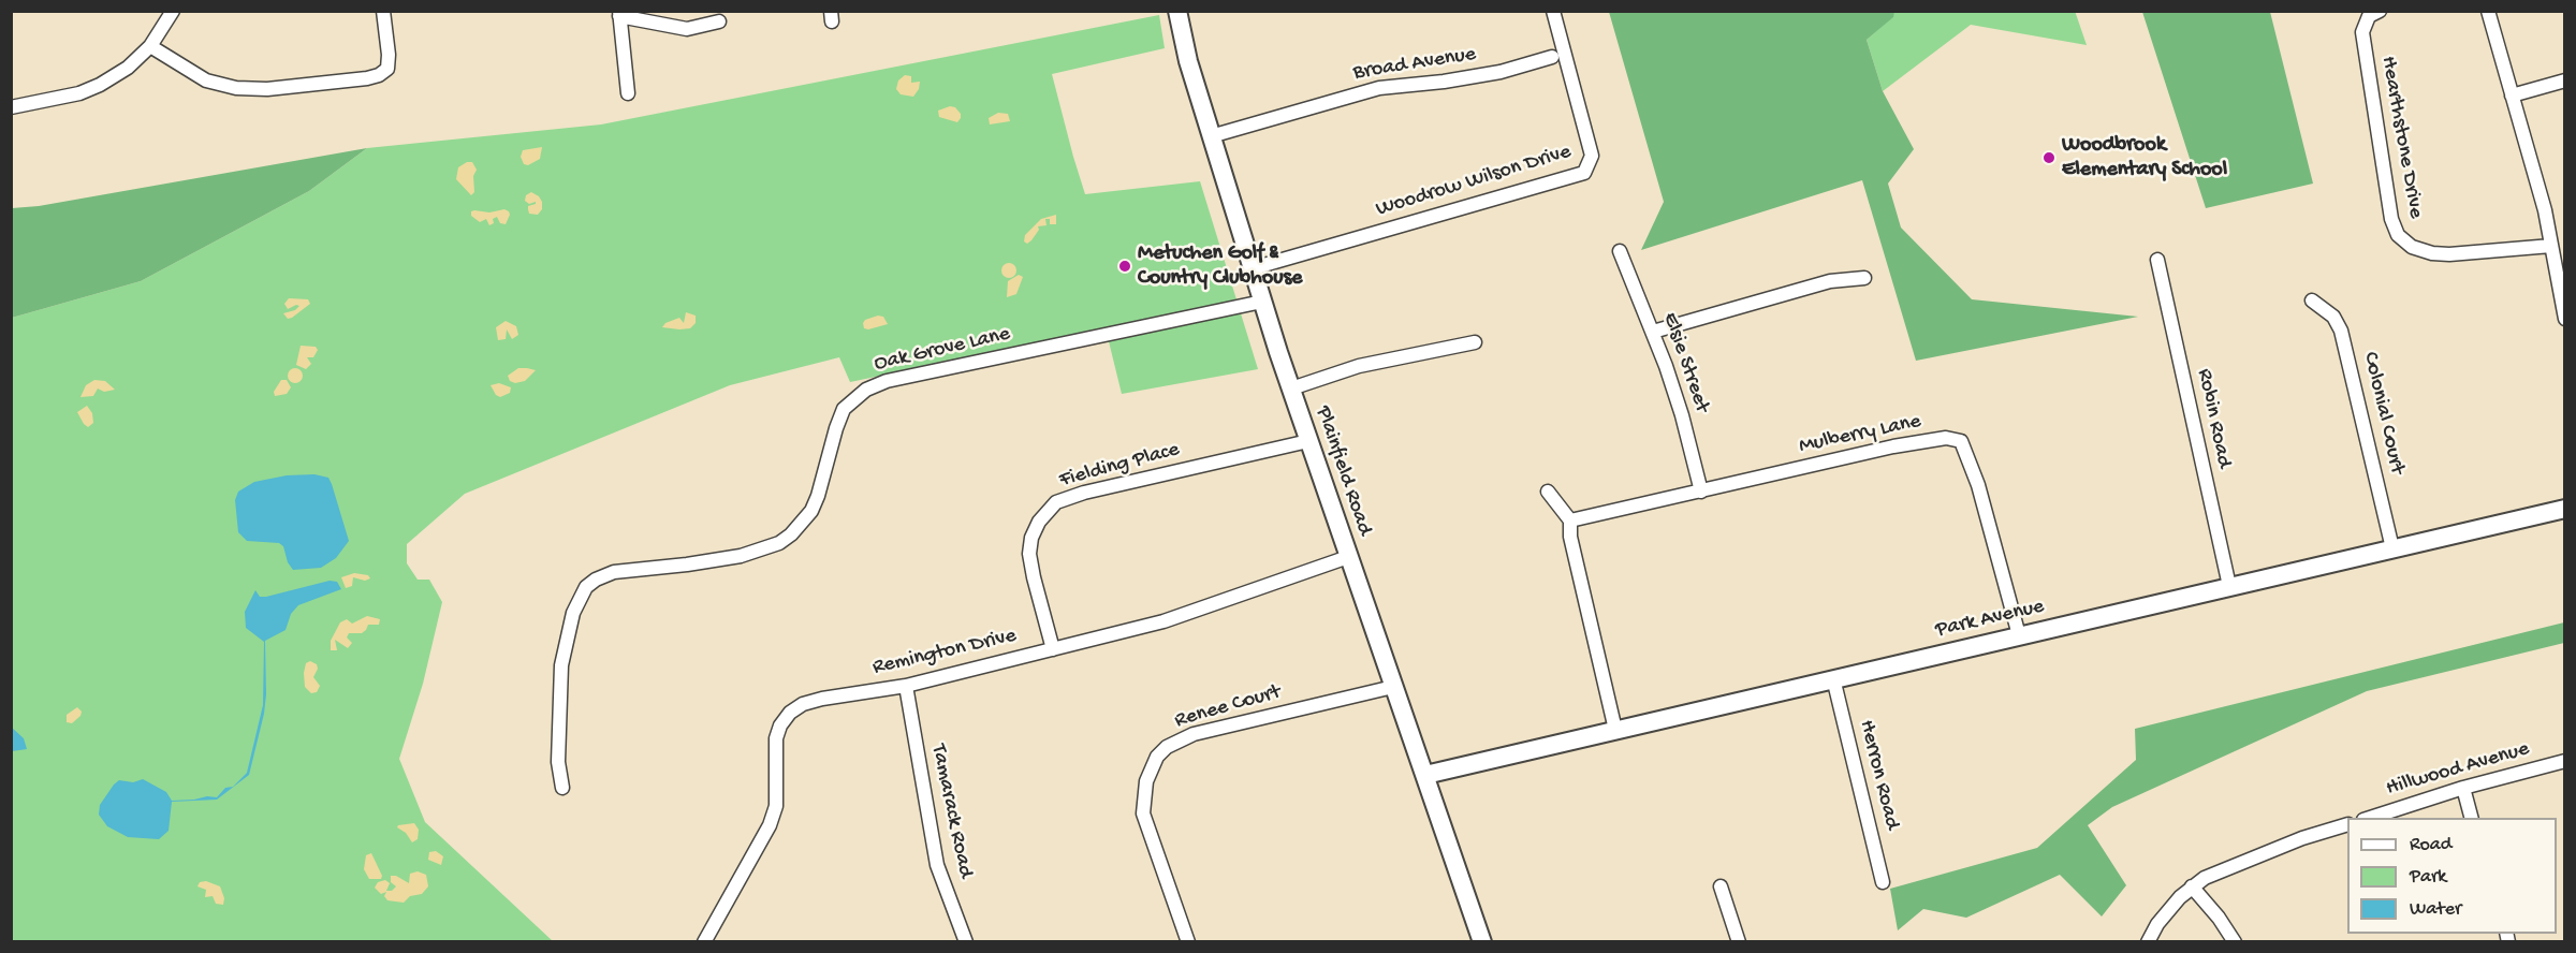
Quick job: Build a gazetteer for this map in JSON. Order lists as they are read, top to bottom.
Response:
{
  "streets": {
    "street": [
      "Broad Avenue",
      "Hearthstone Drive",
      "Woodrow Wilson Drive",
      "Oak Grove Lane",
      "Elsie Street",
      "Colonial Court",
      "Robin Road",
      "Mulberry Lane",
      "Fielding Place",
      "Plainfield Road",
      "Park Avenue",
      "Remington Drive",
      "Renee Court",
      "Hillwood Avenue",
      "Herron Road",
      "Tamarack Road"
    ]
  },
  "crossings": [
    ["Broad Avenue", "Plainfield Road"],
    ["Woodrow Wilson Drive", "Plainfield Road"],
    ["Oak Grove Lane", "Plainfield Road"],
    ["Elsie Street", "Mulberry Lane"],
    ["Colonial Court", "Park Avenue"],
    ["Robin Road", "Park Avenue"],
    ["Mulberry Lane", "Park Avenue"],
    ["Fielding Place", "Plainfield Road"],
    ["Fielding Place", "Remington Drive"],
    ["Plainfield Road", "Park Avenue"],
    ["Plainfield Road", "Remington Drive"],
    ["Plainfield Road", "Renee Court"],
    ["Park Avenue", "Herron Road"],
    ["Remington Drive", "Tamarack Road"]
  ],
  "places": ["Woodbrook Elementary School", "Metuchen Golf & Country Clubhouse"],
  "legend": ["Road", "Park", "Water"]
}
